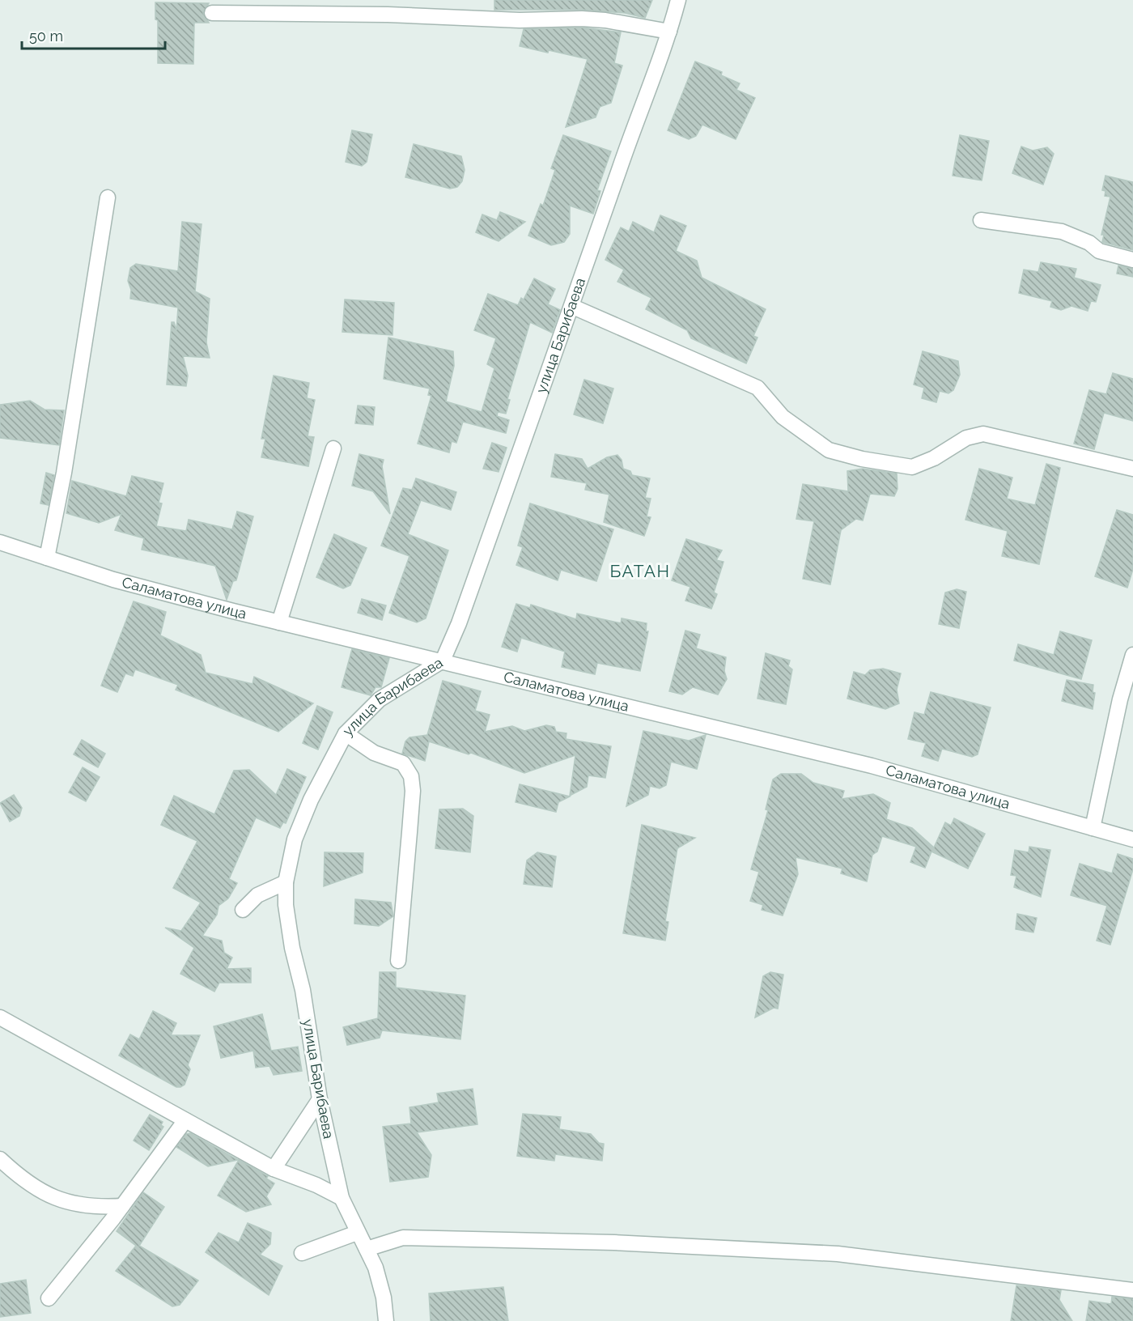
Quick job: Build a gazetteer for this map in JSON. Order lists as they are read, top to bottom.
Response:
{
  "streets": {
    "street": ["улица Барибаева", "Саламатова улица"]
  },
  "crossings": [
    ["улица Барибаева", "Саламатова улица"]
  ],
  "districts": ["БАТАН"],
  "scale_bar": "50 m"
}
